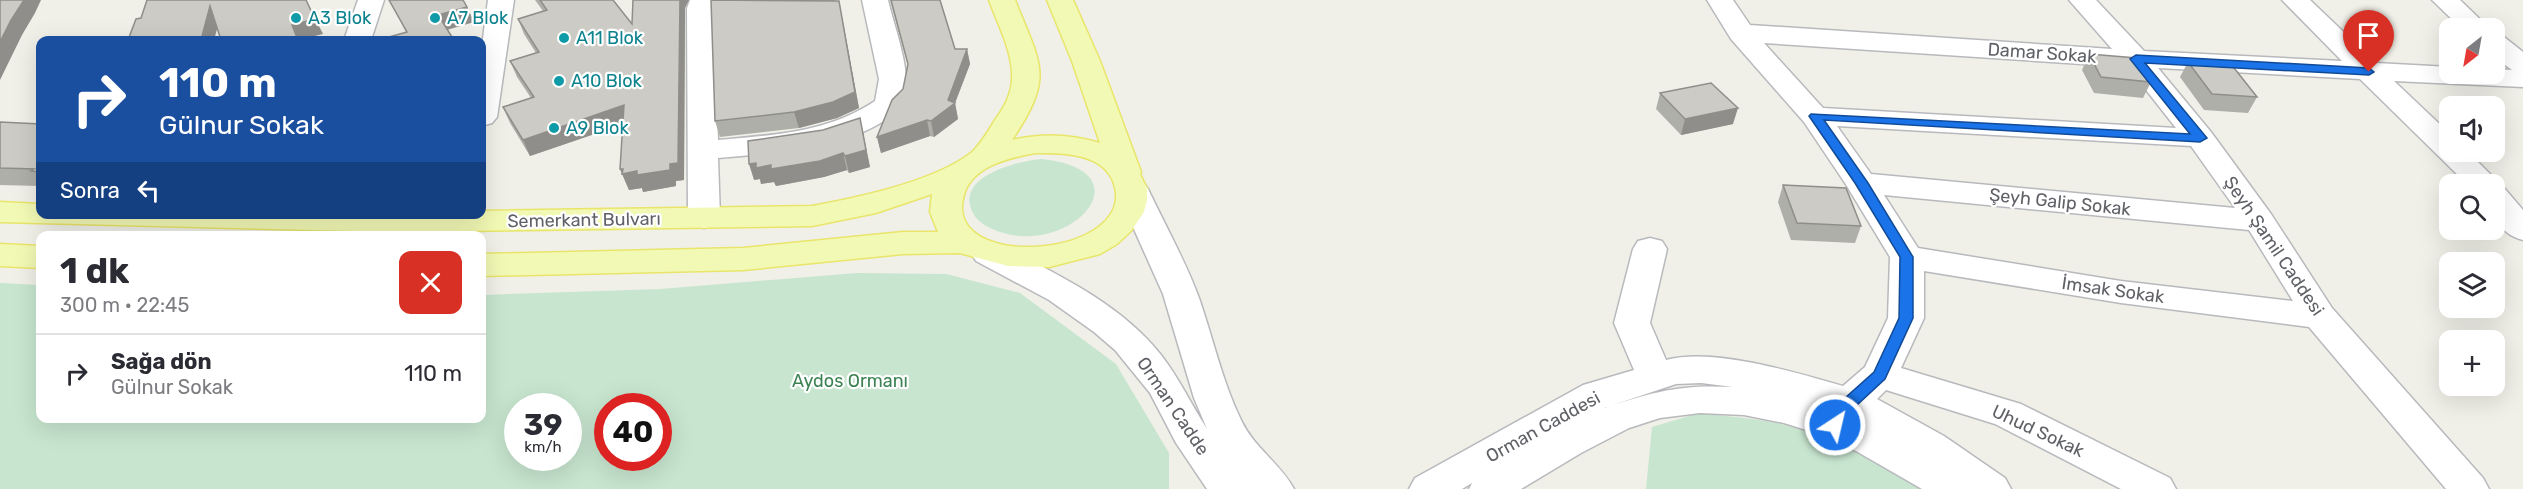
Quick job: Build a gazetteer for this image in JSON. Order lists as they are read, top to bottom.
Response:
{
  "streets": {
    "main road": ["Semerkant Bulvarı"],
    "street": [
      "Damar Sokak",
      "Şeyh Galip Sokak",
      "Şeyh Şamil Caddesi",
      "İmsak Sokak",
      "Orman Cadde",
      "Orman Caddesi",
      "Uhud Sokak"
    ]
  },
  "crossings": [
    ["Damar Sokak", "Şeyh Şamil Caddesi"],
    ["Şeyh Galip Sokak", "Şeyh Şamil Caddesi"],
    ["Semerkant Bulvarı", "Orman Cadde"],
    ["Şeyh Şamil Caddesi", "İmsak Sokak"]
  ],
  "parks": ["Aydos Ormanı"],
  "places": [
    "A3 Blok",
    "A7 Blok",
    "A11 Blok",
    "A10 Blok",
    "A9 Blok"
  ],
  "north": "bottom left",
  "page": {
    "map_buttons": "+",
    "turn": ["110 m", "Gülnur Sokak"],
    "then": "Sonra",
    "heading": ["1 dk", "300 m · 22:45"],
    "list": [
      {
        "name": "Sağa dön",
        "note": "Gülnur Sokak",
        "value": "110 m"
      }
    ],
    "speed": "39 km/h",
    "limit": "40"
  }
}
